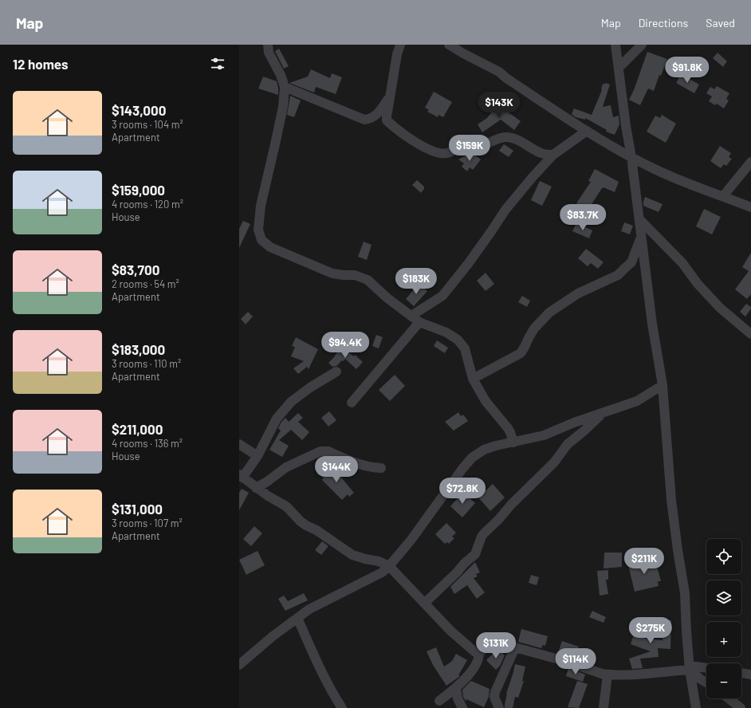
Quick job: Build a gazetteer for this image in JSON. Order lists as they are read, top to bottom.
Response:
{
  "page": {
    "header": "Map",
    "nav": ["Map", "Directions", "Saved"],
    "heading": "12 homes",
    "price": [
      "$91.8K",
      "$143K",
      "$159K",
      "$83.7K",
      "$183K",
      "$94.4K",
      "$144K",
      "$72.8K",
      "$211K",
      "$275K",
      "$131K",
      "$114K"
    ],
    "list": [
      {
        "name": "$143,000",
        "note": "3 rooms · 104 m² · Apartment"
      },
      {
        "name": "$159,000",
        "note": "4 rooms · 120 m² · House"
      },
      {
        "name": "$83,700",
        "note": "2 rooms · 54 m² · Apartment"
      },
      {
        "name": "$183,000",
        "note": "3 rooms · 110 m² · Apartment"
      },
      {
        "name": "$211,000",
        "note": "4 rooms · 136 m² · House"
      },
      {
        "name": "$131,000",
        "note": "3 rooms · 107 m² · Apartment"
      }
    ],
    "map_buttons": ["+", "−"]
  }
}
